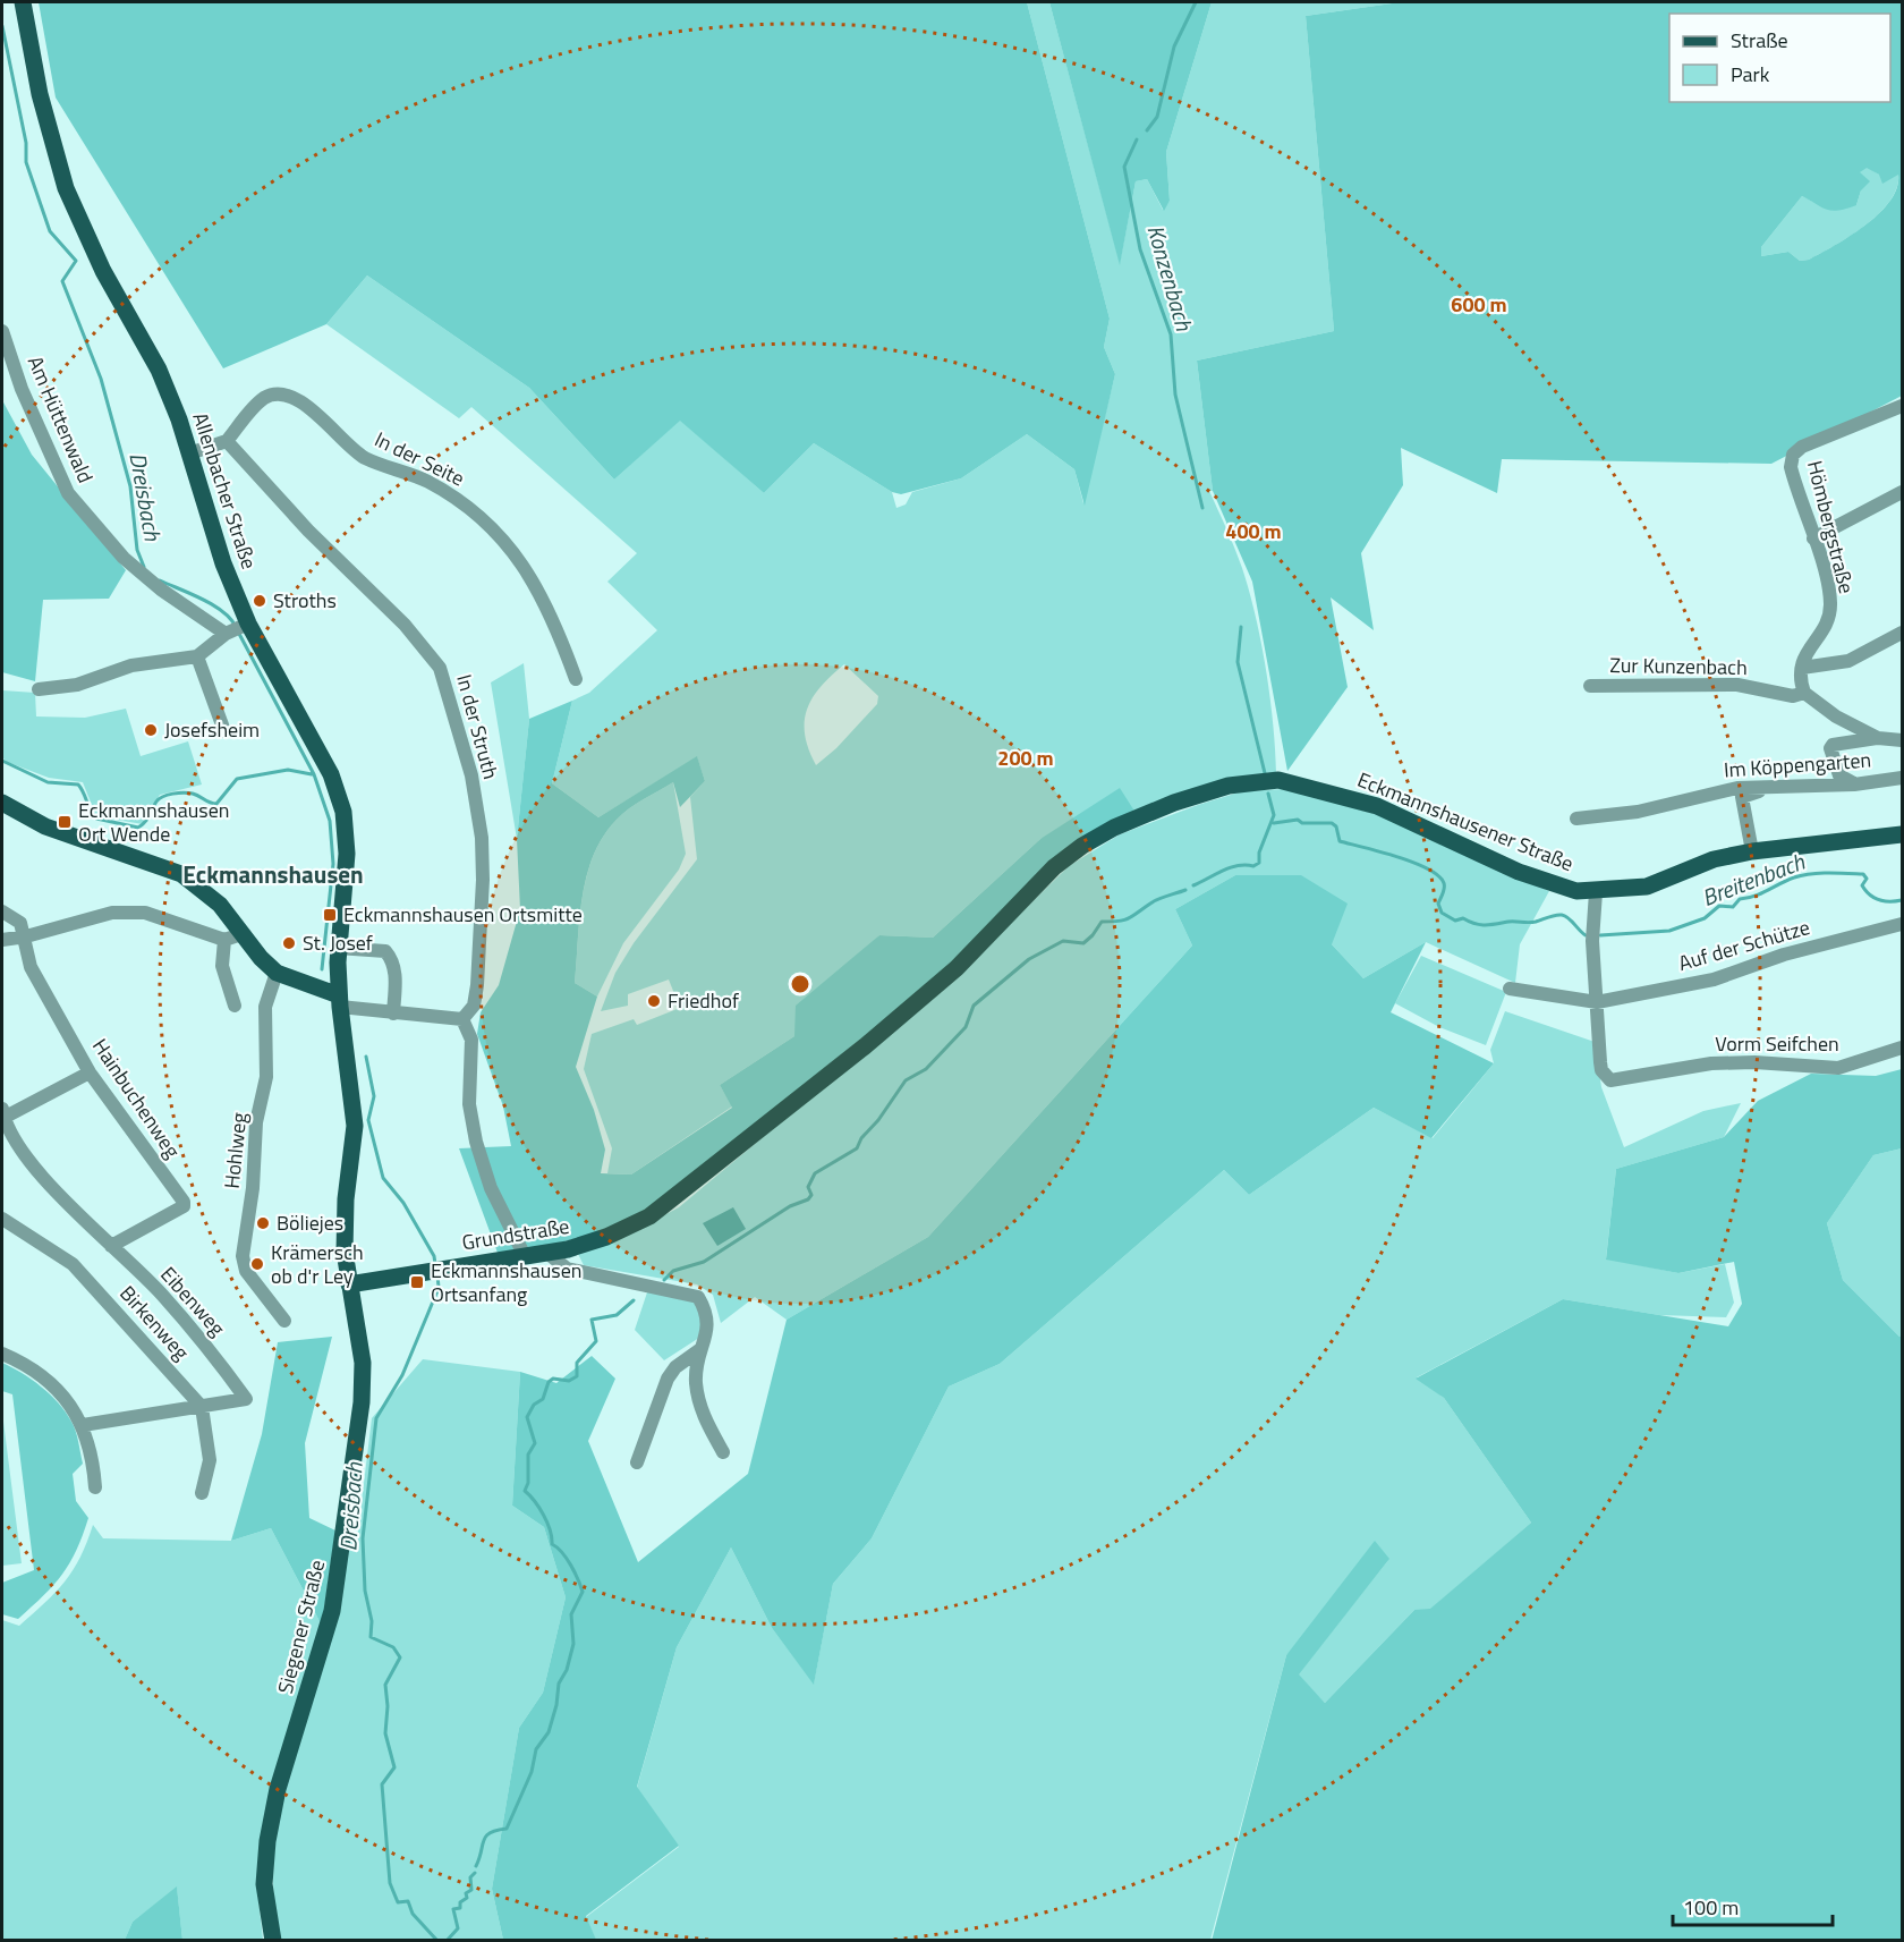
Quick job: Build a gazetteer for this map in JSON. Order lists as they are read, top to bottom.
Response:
{
  "streets": {
    "main road": [
      "Allenbacher Straße",
      "Eckmannshausener Straße",
      "Grundstraße",
      "Siegener Straße"
    ],
    "street": [
      "Am Hüttenwald",
      "In der Seite",
      "Hömbergstraße",
      "Zur Kunzenbach",
      "In der Struth",
      "Im Köppengarten",
      "Auf der Schütze",
      "Vorm Seifchen",
      "Hainbuchenweg",
      "Hohlweg",
      "Eibenweg",
      "Birkenweg"
    ]
  },
  "crossings": [
    ["Am Hüttenwald", "Allenbacher Straße"],
    ["In der Seite", "In der Struth"],
    ["Allenbacher Straße", "Siegener Straße"],
    ["Eckmannshausener Straße", "Grundstraße"],
    ["Auf der Schütze", "Vorm Seifchen"],
    ["Hainbuchenweg", "Eibenweg"],
    ["Grundstraße", "Siegener Straße"],
    ["Eibenweg", "Birkenweg"]
  ],
  "districts": ["Eckmannshausen"],
  "water": ["Konzenbach", "Dreisbach", "Breitenbach"],
  "places": {
    "other": [
      "Stroths",
      "Josefsheim",
      "St. Josef",
      "Friedhof",
      "Böliejes",
      "Krämersch ob d'r Ley"
    ],
    "transit": ["Eckmannshausen Ort Wende", "Eckmannshausen Ortsmitte", "Eckmannshausen Ortsanfang"]
  },
  "legend": ["Straße", "Park"],
  "scale_bar": "100 m",
  "rings": ["600 m", "400 m", "200 m"]
}
